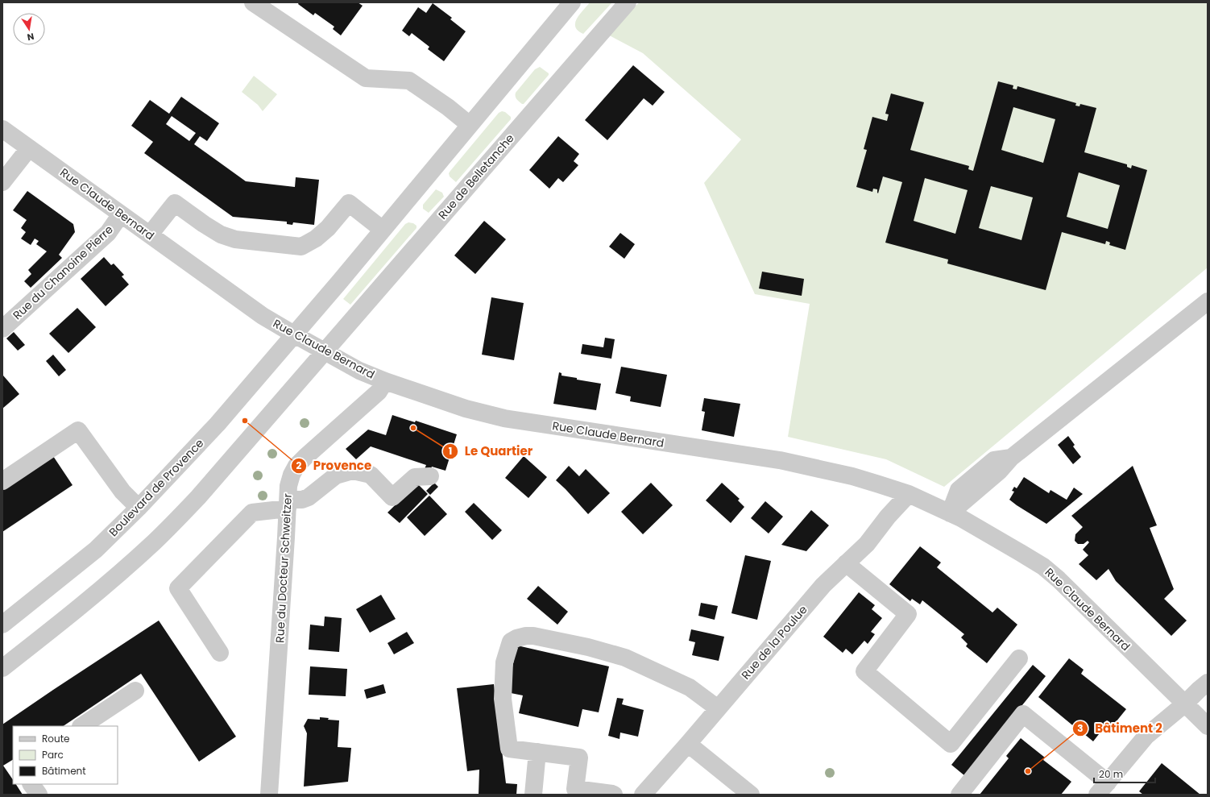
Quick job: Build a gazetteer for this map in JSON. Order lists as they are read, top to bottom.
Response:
{
  "streets": {
    "street": [
      "Rue de Belletanche",
      "Rue Claude Bernard",
      "Rue du Chanoine Pierre",
      "Boulevard de Provence",
      "Rue du Docteur Schweitzer",
      "Rue de la Poulue"
    ]
  },
  "crossings": [
    ["Rue de Belletanche", "Rue Claude Bernard"],
    ["Rue Claude Bernard", "Rue du Chanoine Pierre"],
    ["Rue Claude Bernard", "Boulevard de Provence"],
    ["Rue Claude Bernard", "Rue du Docteur Schweitzer"],
    ["Rue Claude Bernard", "Rue de la Poulue"]
  ],
  "places": ["Provence", "Le Quartier", "Bâtiment 2"],
  "legend": ["Route", "Parc", "Bâtiment"],
  "scale_bar": "20 m",
  "north": "bottom"
}
